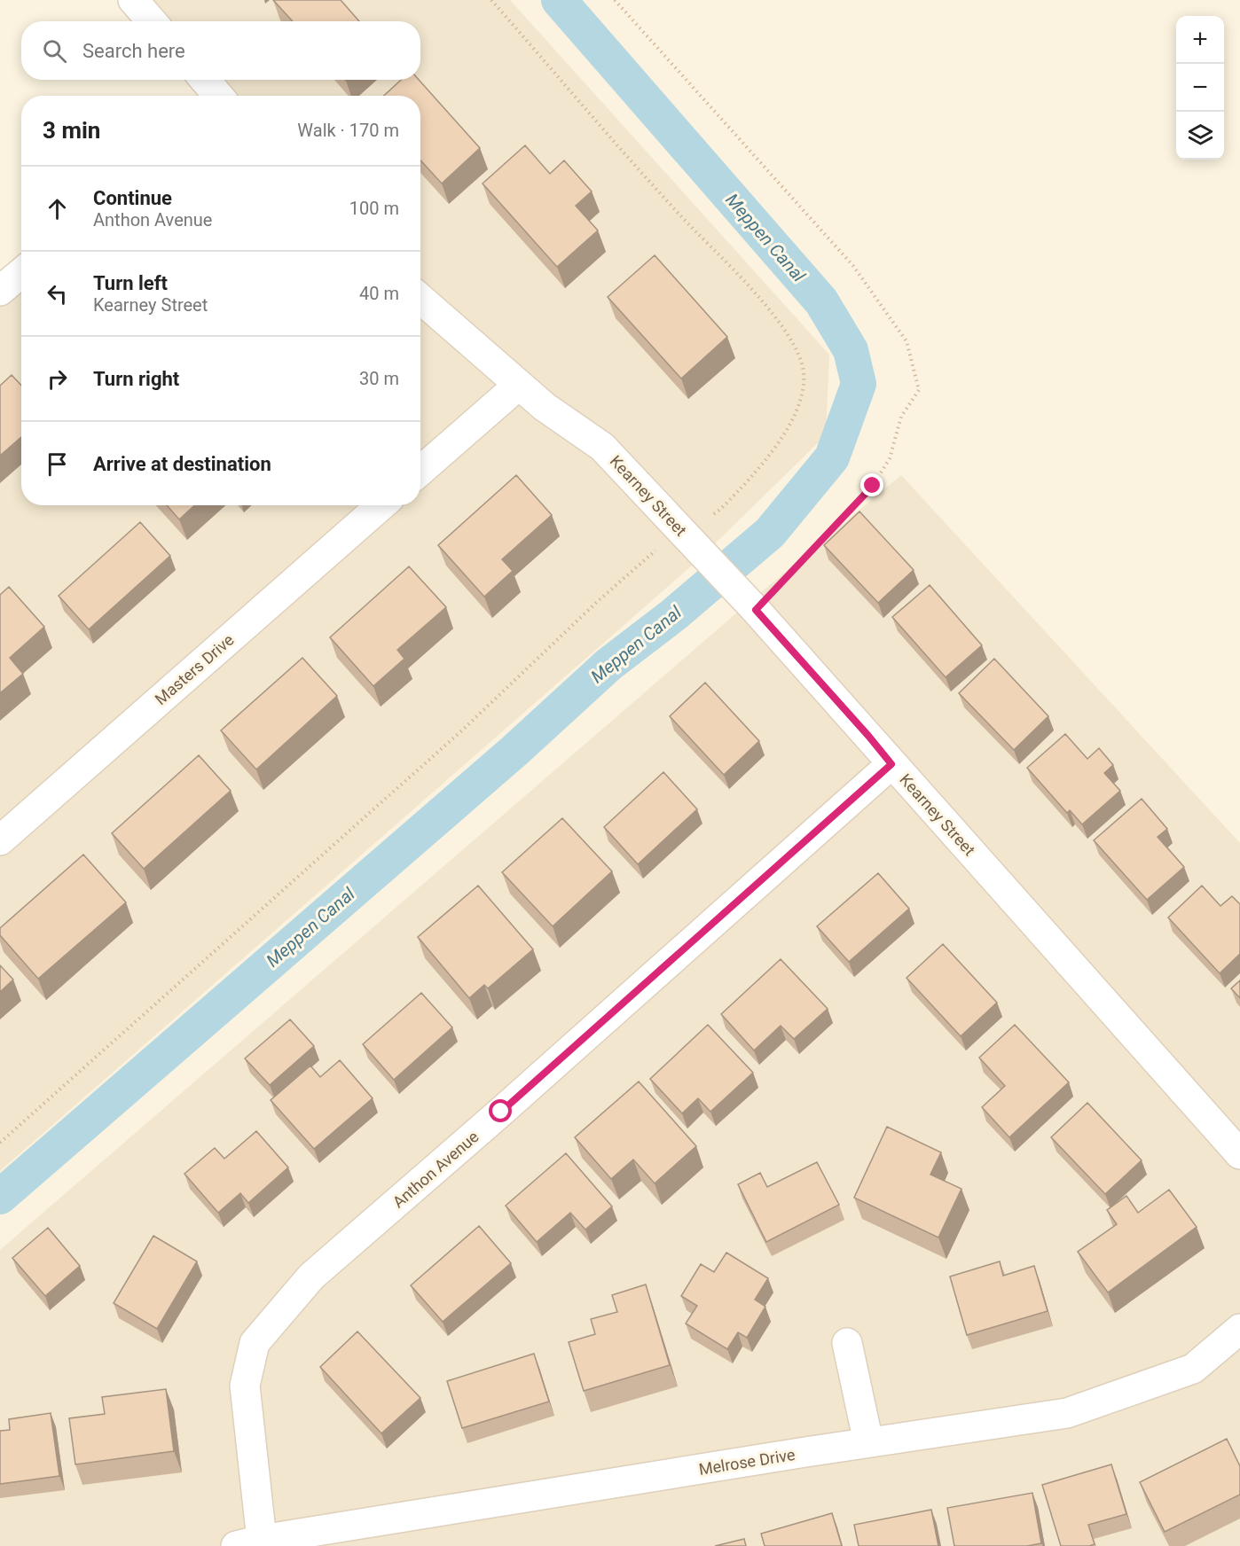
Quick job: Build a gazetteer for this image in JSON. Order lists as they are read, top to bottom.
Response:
{
  "streets": {
    "street": [
      "Kearney Street",
      "Masters Drive",
      "Anthon Avenue",
      "Melrose Drive"
    ]
  },
  "crossings": [
    ["Kearney Street", "Anthon Avenue"],
    ["Anthon Avenue", "Melrose Drive"]
  ],
  "water": ["Meppen Canal"],
  "page": {
    "map_buttons": ["+", "−"],
    "search": "Search here",
    "heading": ["3 min", "Walk · 170 m"],
    "list": [
      ["Continue", "Anthon Avenue", "100 m"],
      ["Turn left", "Kearney Street", "40 m"],
      ["Turn right", "30 m"],
      "Arrive at destination"
    ]
  }
}
